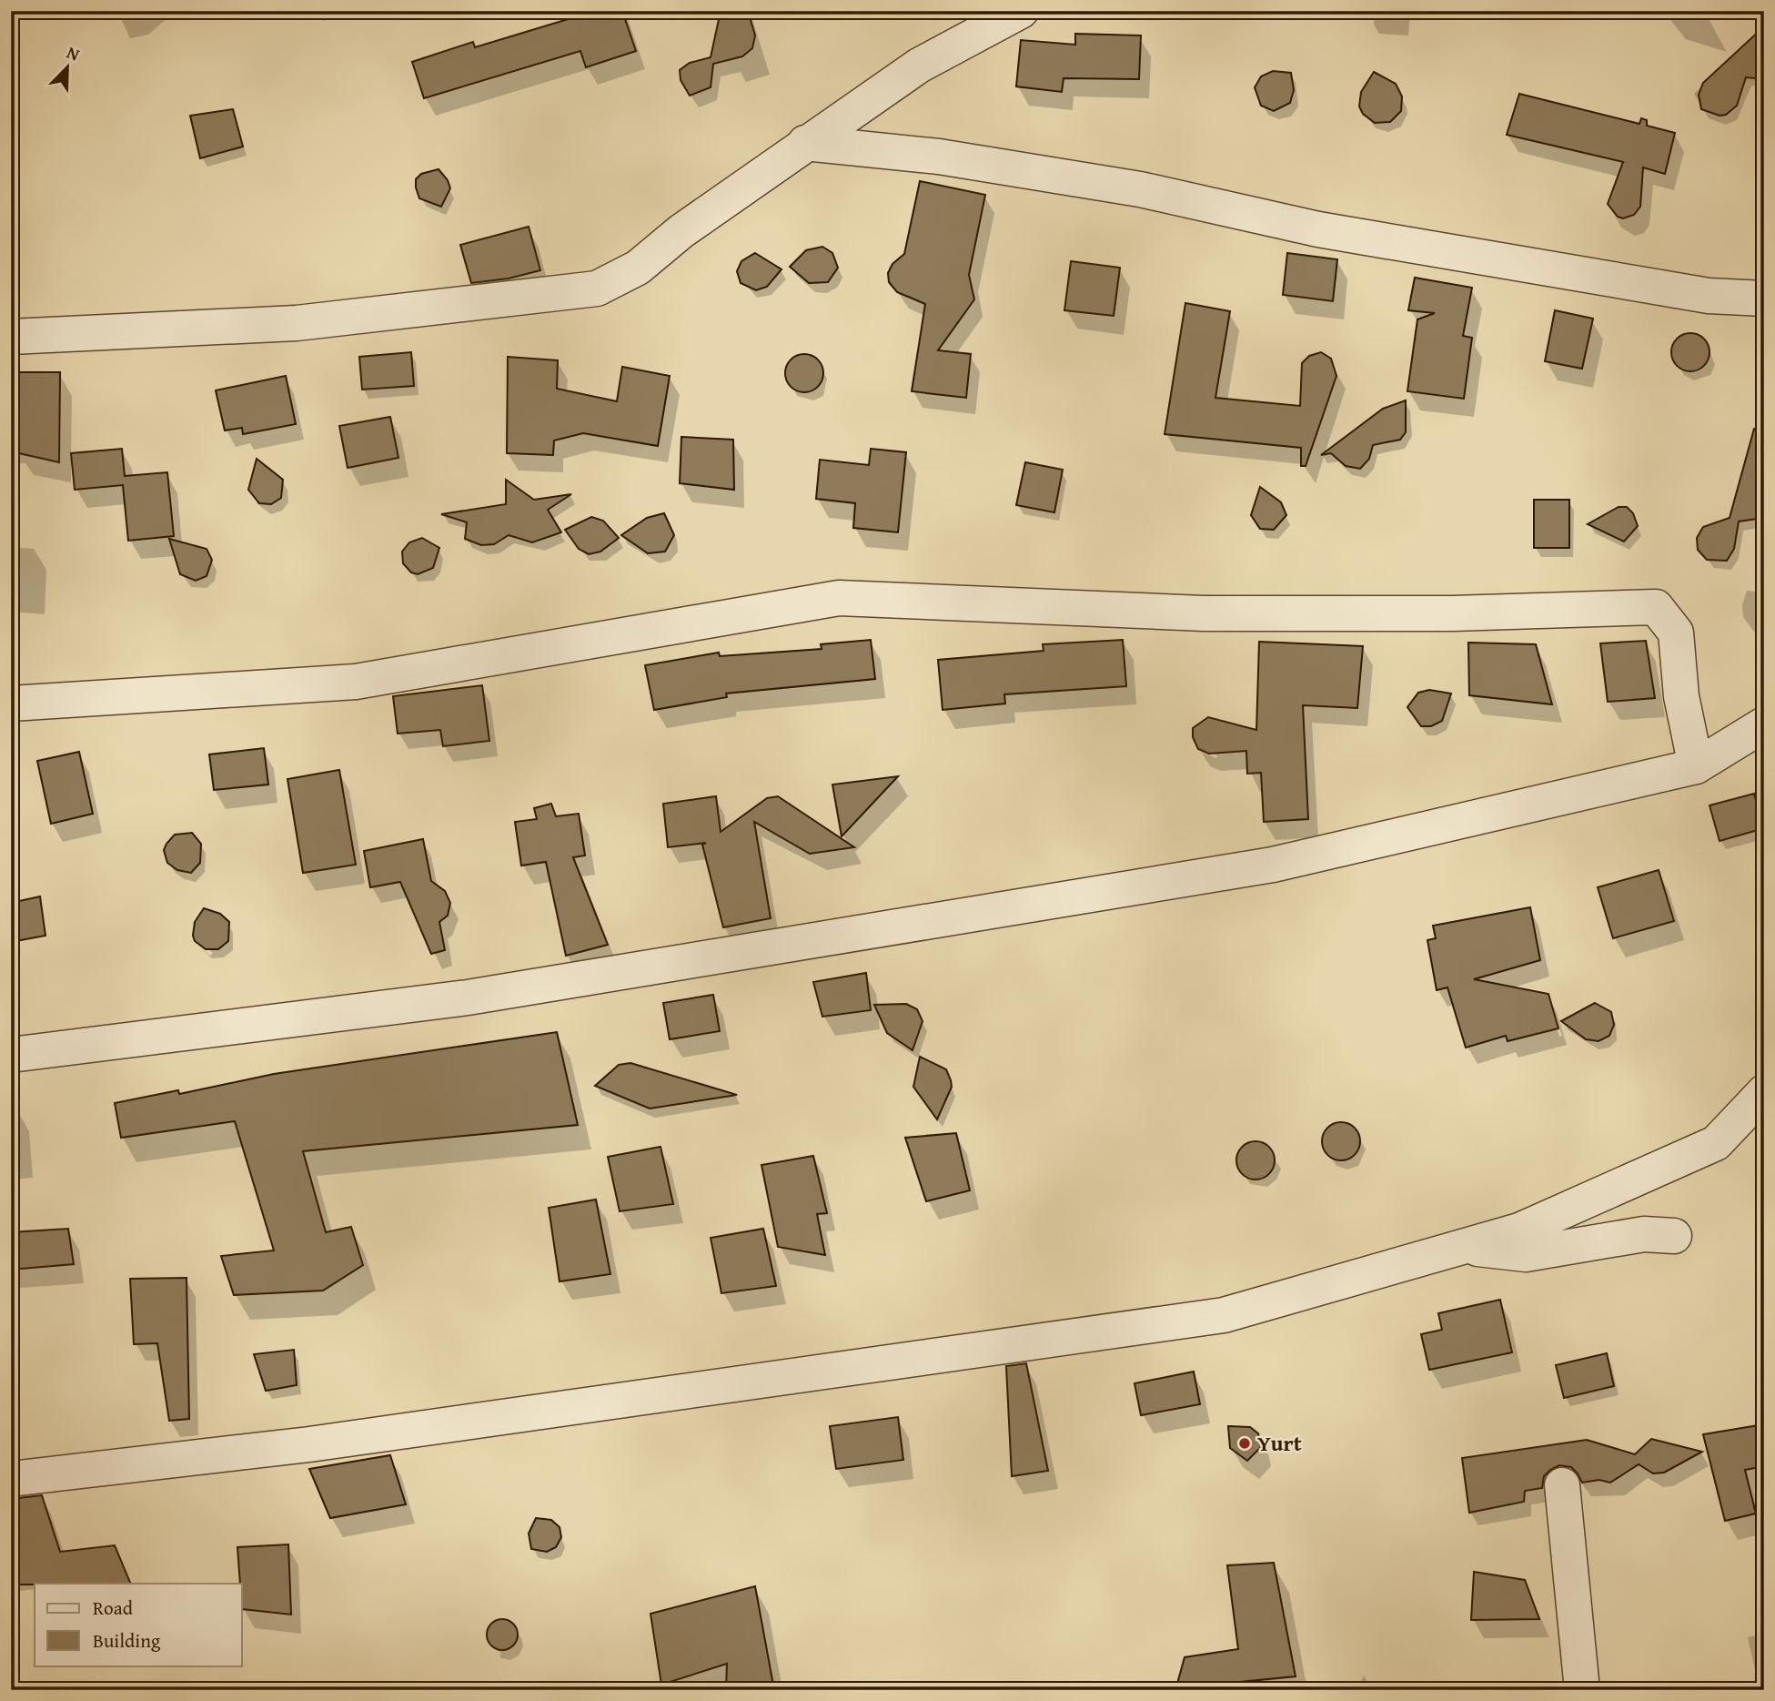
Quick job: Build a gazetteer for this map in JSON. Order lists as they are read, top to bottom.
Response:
{
  "places": ["Yurt"],
  "legend": ["Road", "Building"],
  "north": "top right"
}
